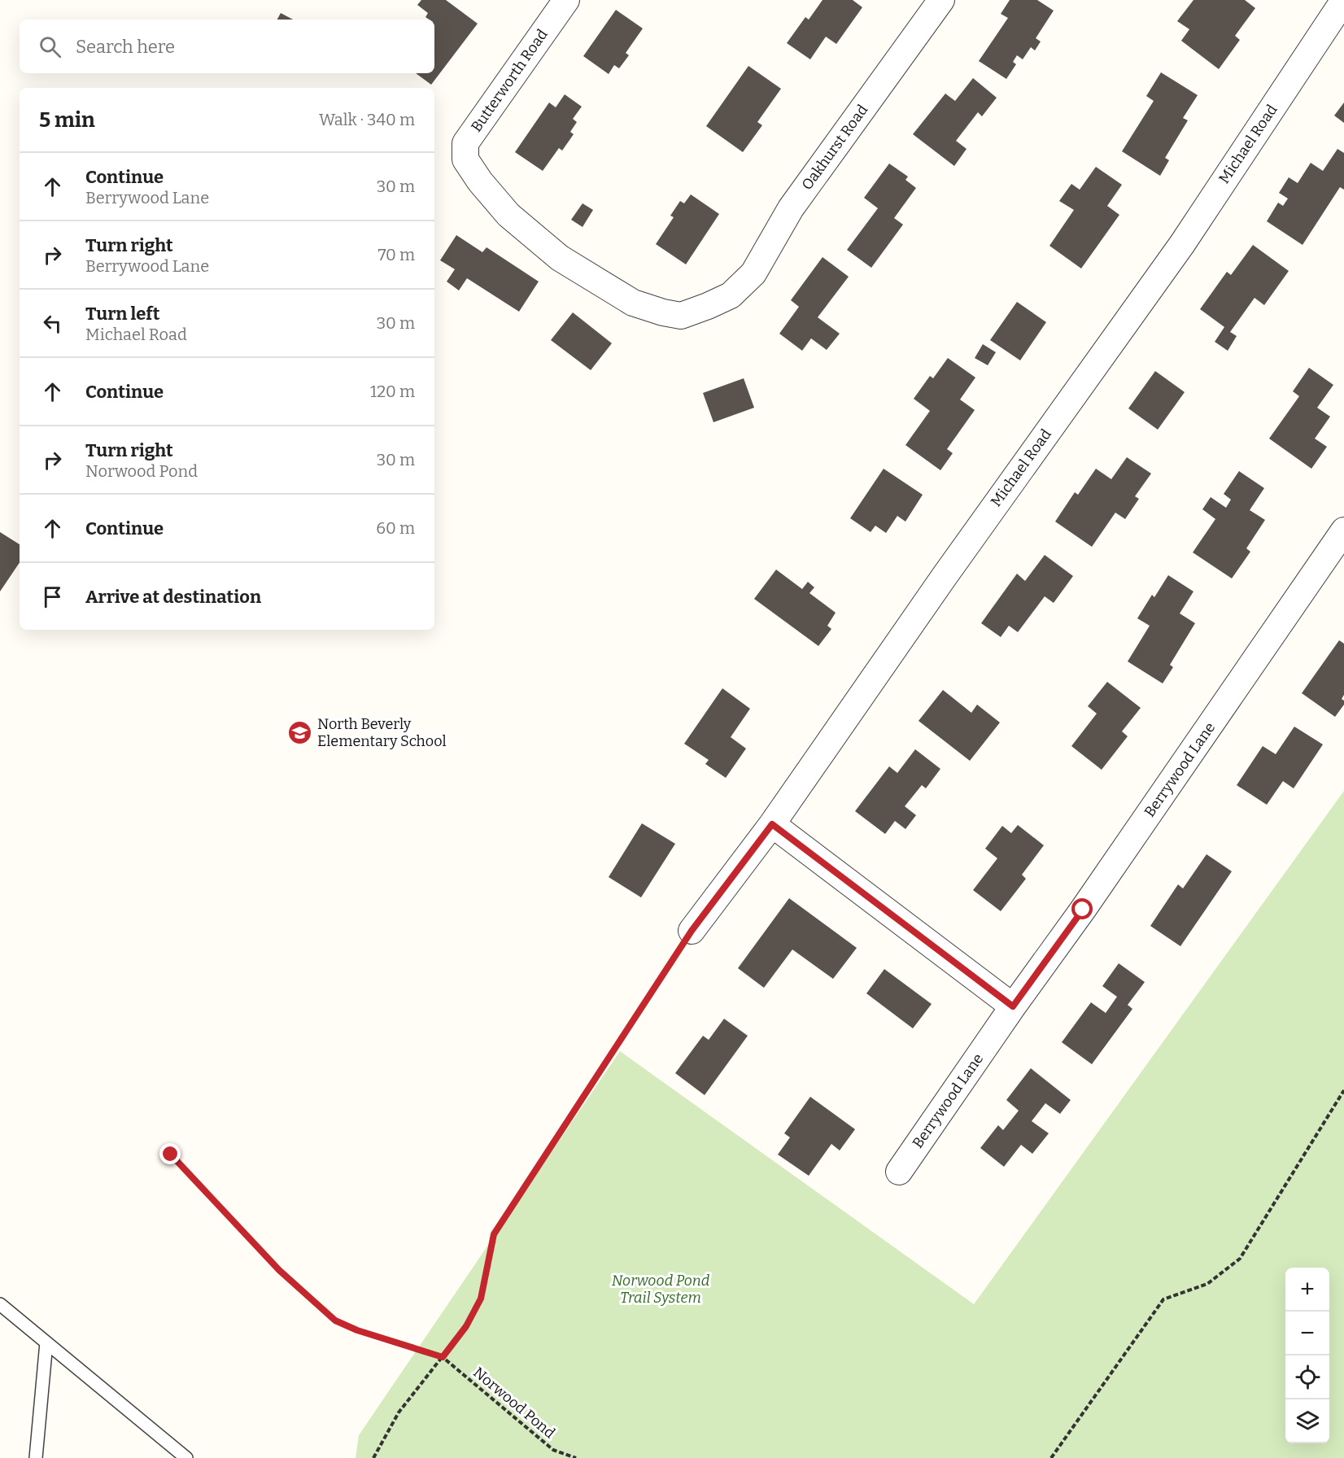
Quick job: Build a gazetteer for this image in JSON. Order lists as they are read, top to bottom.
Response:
{
  "streets": {
    "street": [
      "Butterworth Road",
      "Michael Road",
      "Oakhurst Road",
      "Berrywood Lane"
    ],
    "path": ["Norwood Pond"]
  },
  "crossings": [
    ["Butterworth Road", "Oakhurst Road"]
  ],
  "parks": ["Norwood Pond Trail System"],
  "places": {
    "school or university": ["North Beverly Elementary School"]
  },
  "page": {
    "search": "Search here",
    "heading": ["5 min", "Walk · 340 m"],
    "list": [
      ["Continue", "Berrywood Lane", "30 m"],
      ["Turn right", "Berrywood Lane", "70 m"],
      ["Turn left", "Michael Road", "30 m"],
      ["Continue", "120 m"],
      ["Turn right", "Norwood Pond", "30 m"],
      ["Continue", "60 m"],
      "Arrive at destination"
    ],
    "map_buttons": ["+", "−"]
  }
}
